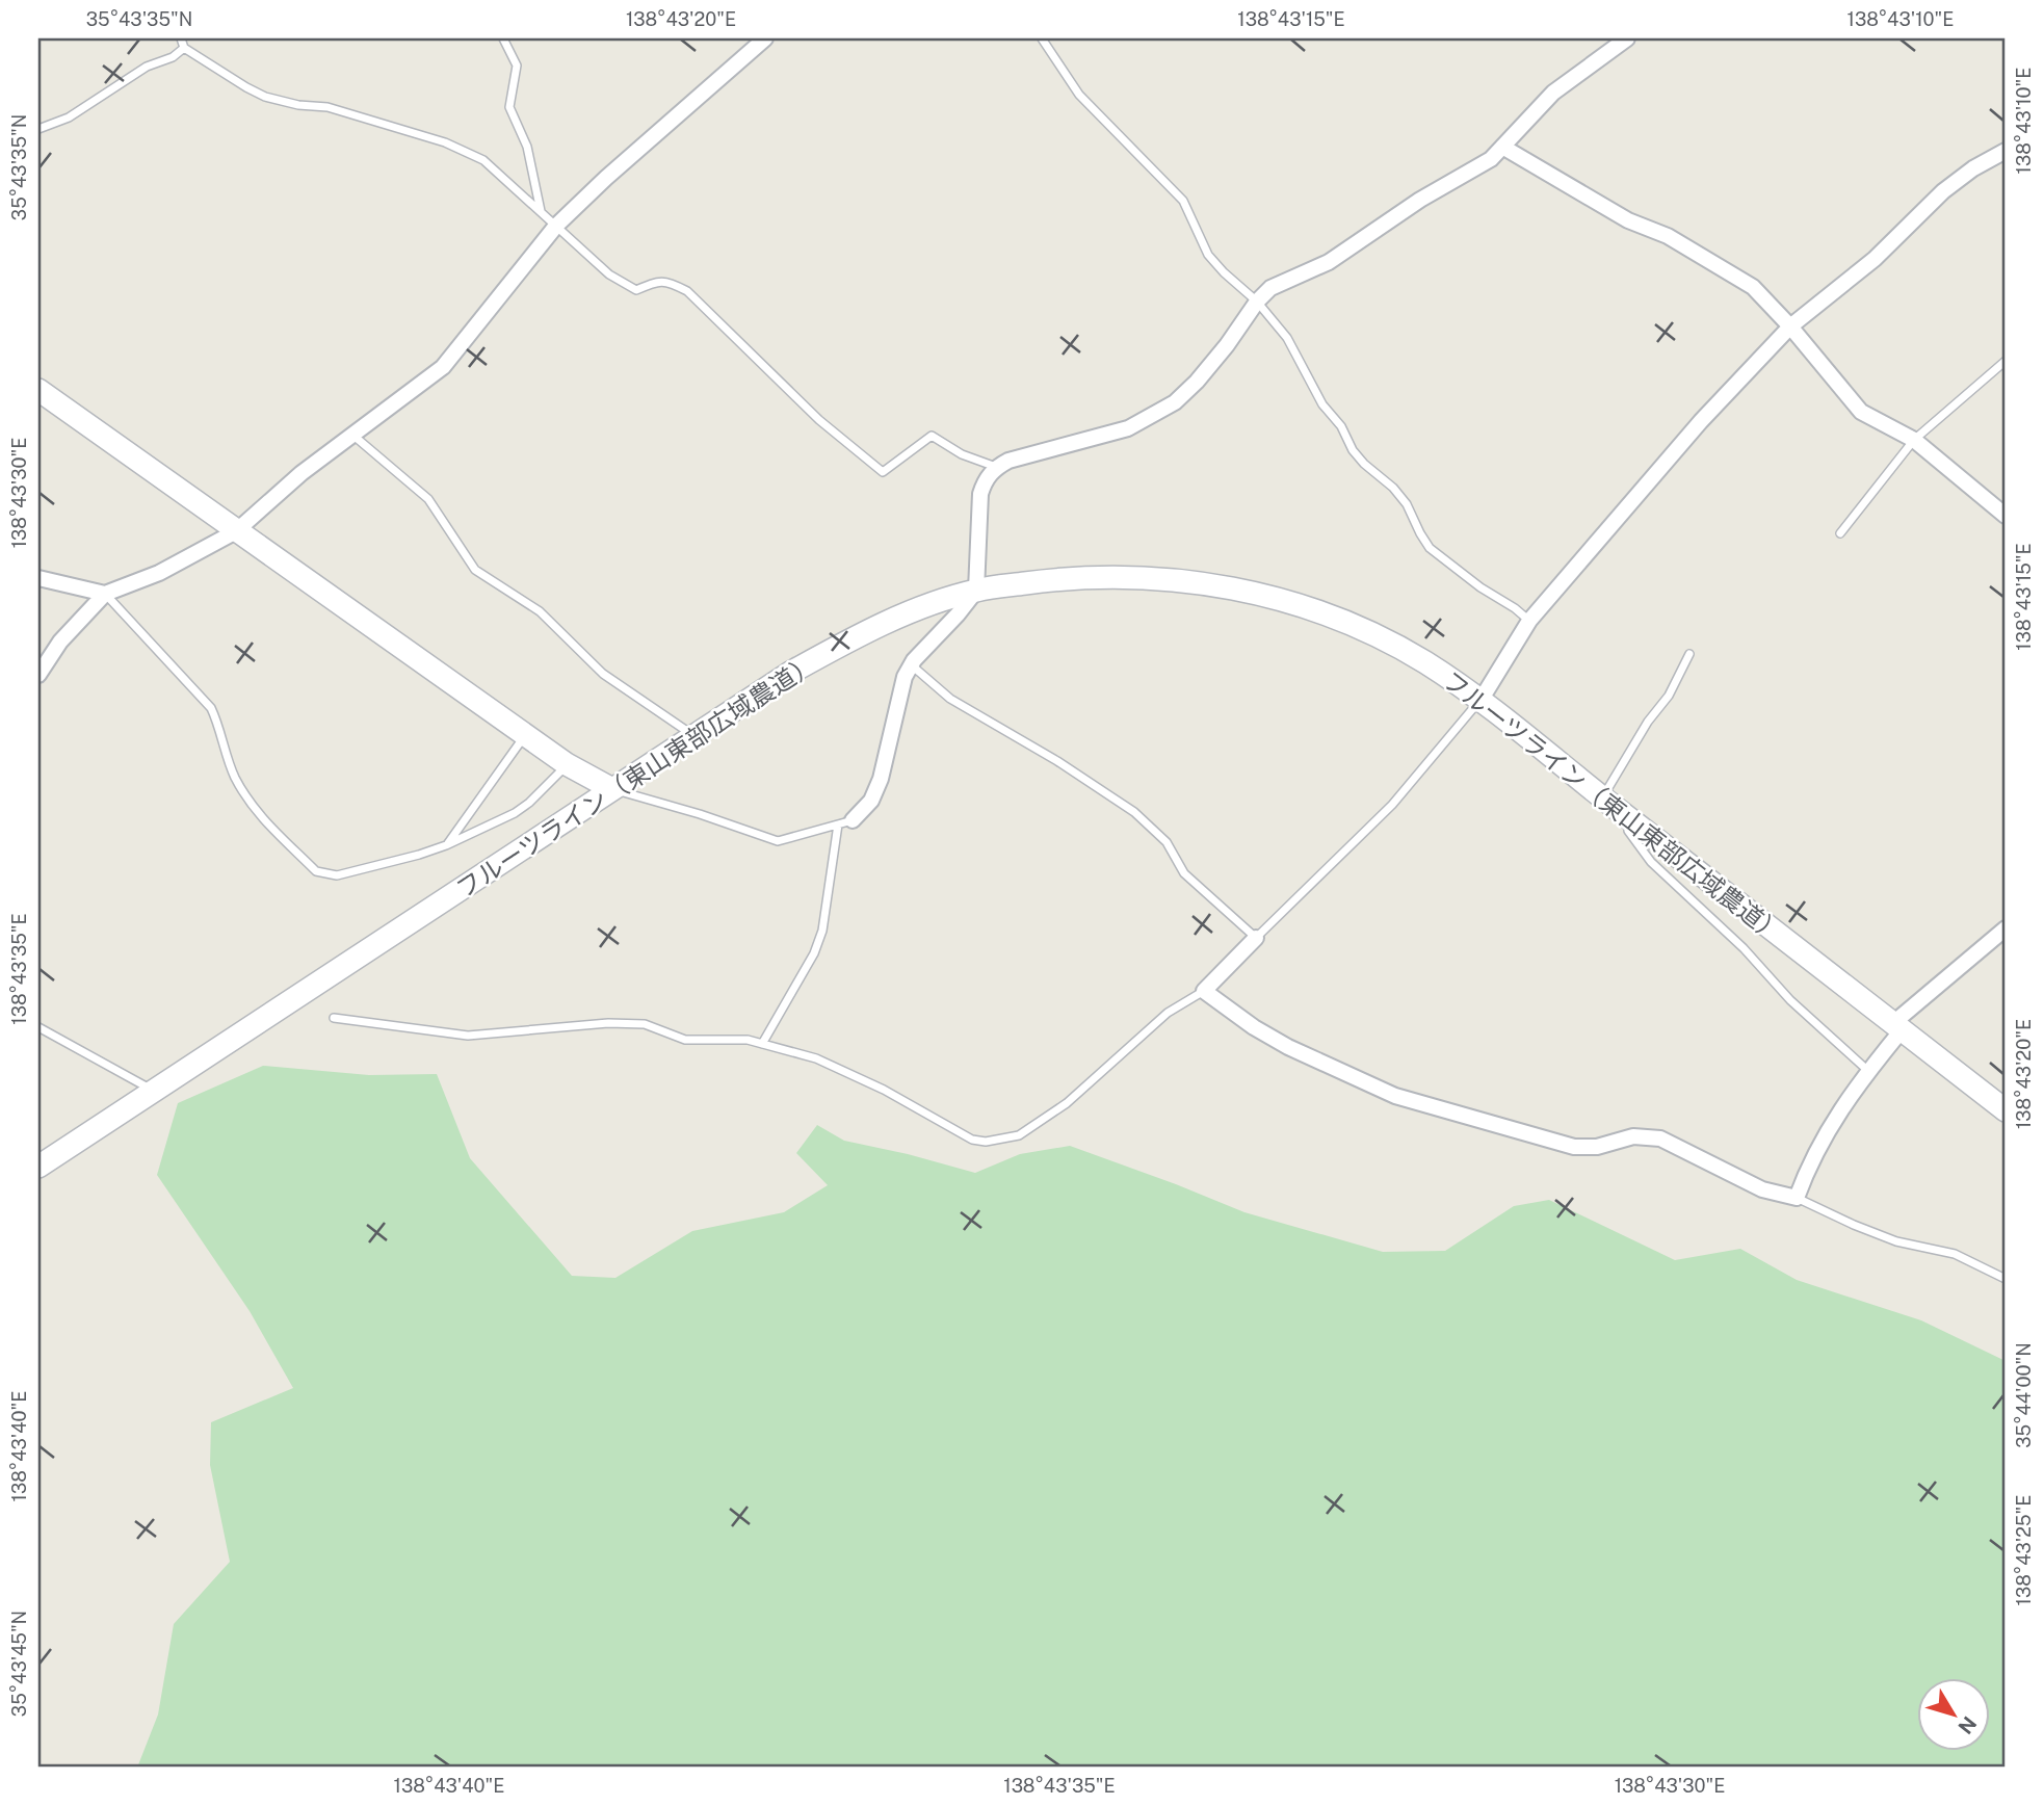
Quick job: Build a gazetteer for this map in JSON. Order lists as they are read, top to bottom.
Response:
{
  "streets": {
    "street": ["フルーツライン（東山東部広域農道）"]
  },
  "north": "bottom right",
  "coordinates": [
    "35°43'35\"N",
    "138°43'20\"E",
    "138°43'15\"E",
    "138°43'10\"E",
    "138°43'30\"E",
    "138°43'35\"E",
    "35°44'00\"N",
    "138°43'40\"E",
    "138°43'25\"E",
    "35°43'45\"N"
  ]
}
